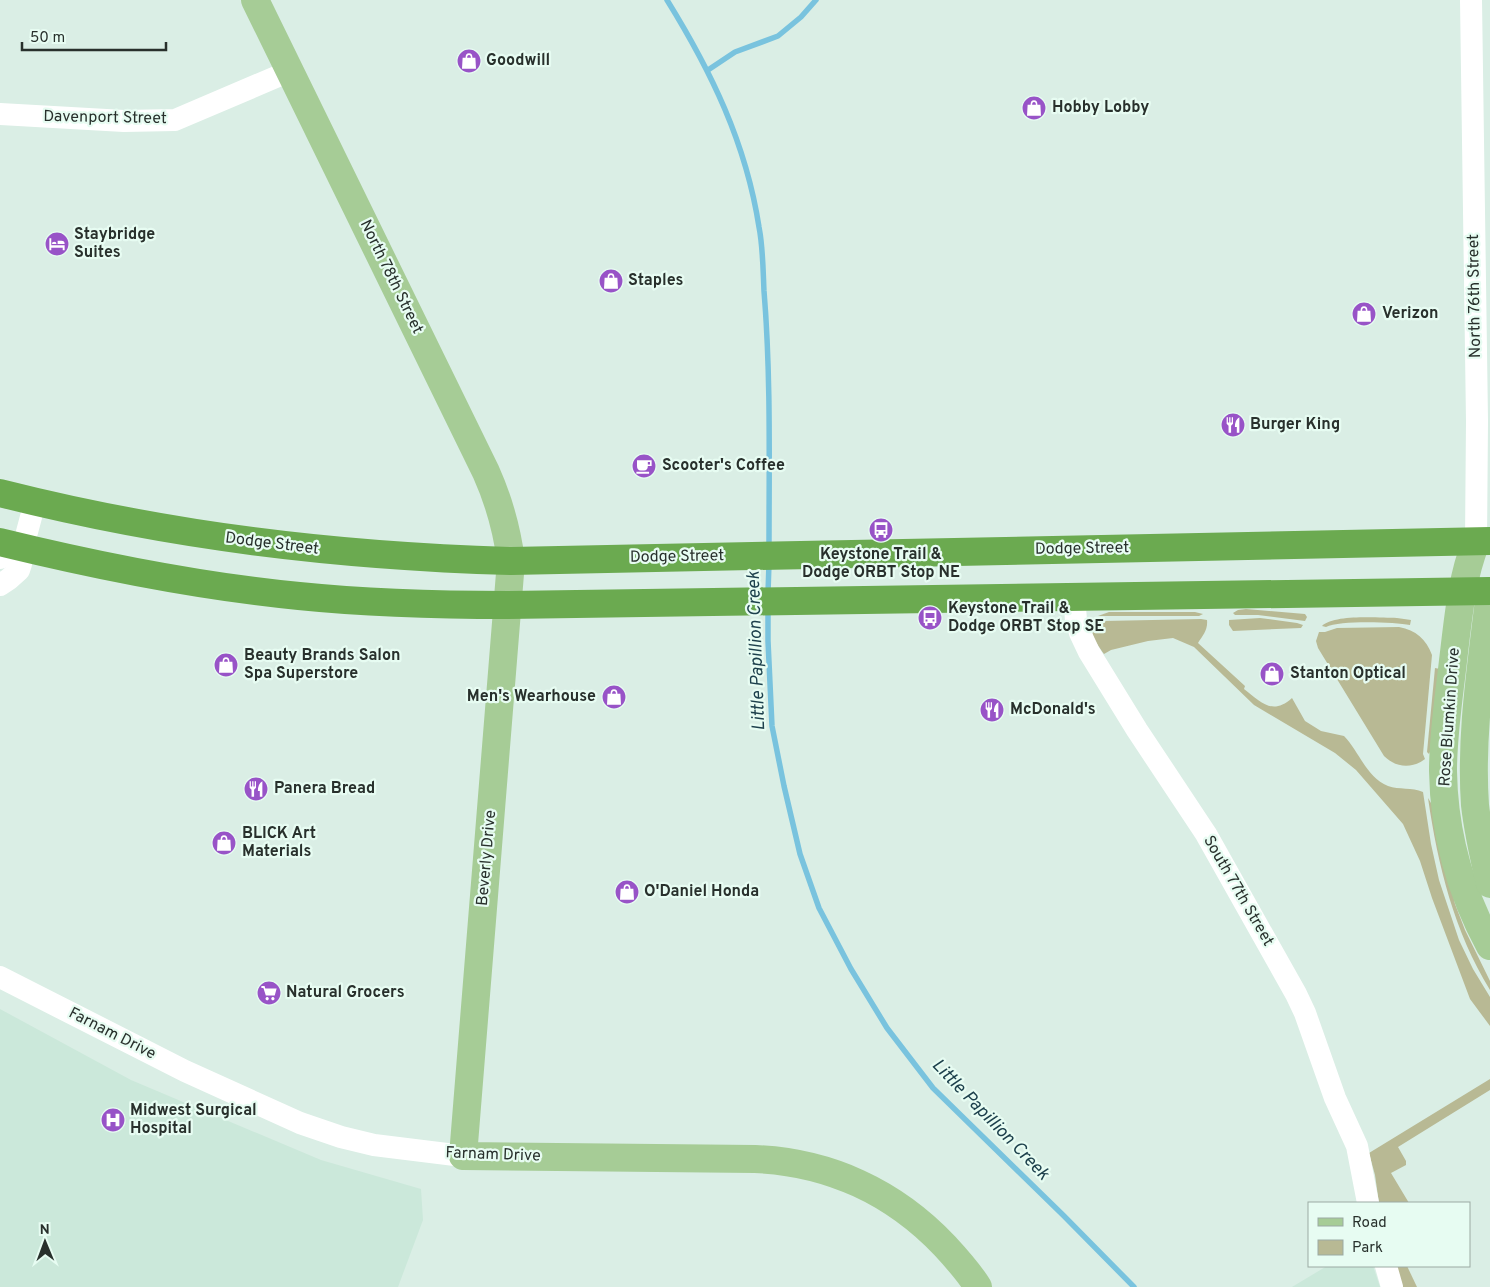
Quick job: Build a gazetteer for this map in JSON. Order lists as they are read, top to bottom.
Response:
{
  "streets": {
    "highway": ["Dodge Street"],
    "main road": [
      "North 78th Street",
      "North 76th Street",
      "Rose Blumkin Drive",
      "Beverly Drive",
      "Farnam Drive"
    ],
    "street": ["Davenport Street", "South 77th Street"]
  },
  "crossings": [
    ["Davenport Street", "North 78th Street"],
    ["North 78th Street", "Dodge Street"],
    ["North 78th Street", "Beverly Drive"],
    ["North 76th Street", "Dodge Street"],
    ["North 76th Street", "Rose Blumkin Drive"],
    ["Dodge Street", "Rose Blumkin Drive"],
    ["Dodge Street", "Beverly Drive"],
    ["Beverly Drive", "Farnam Drive"]
  ],
  "water": ["Little Papillion Creek"],
  "places": {
    "shop": [
      "Goodwill",
      "Hobby Lobby",
      "Staples",
      "Verizon",
      "Beauty Brands Salon Spa Superstore",
      "Stanton Optical",
      "Men's Wearhouse",
      "BLICK Art Materials",
      "O'Daniel Honda"
    ],
    "hotel": ["Staybridge Suites"],
    "restaurant": ["Burger King", "McDonald's", "Panera Bread"],
    "cafe": ["Scooter's Coffee"],
    "bus stop": ["Keystone Trail & Dodge ORBT Stop NE", "Keystone Trail & Dodge ORBT Stop SE"],
    "supermarket": ["Natural Grocers"],
    "hospital": ["Midwest Surgical Hospital"]
  },
  "legend": ["Road", "Park"],
  "scale_bar": "50 m",
  "north": "top"
}
